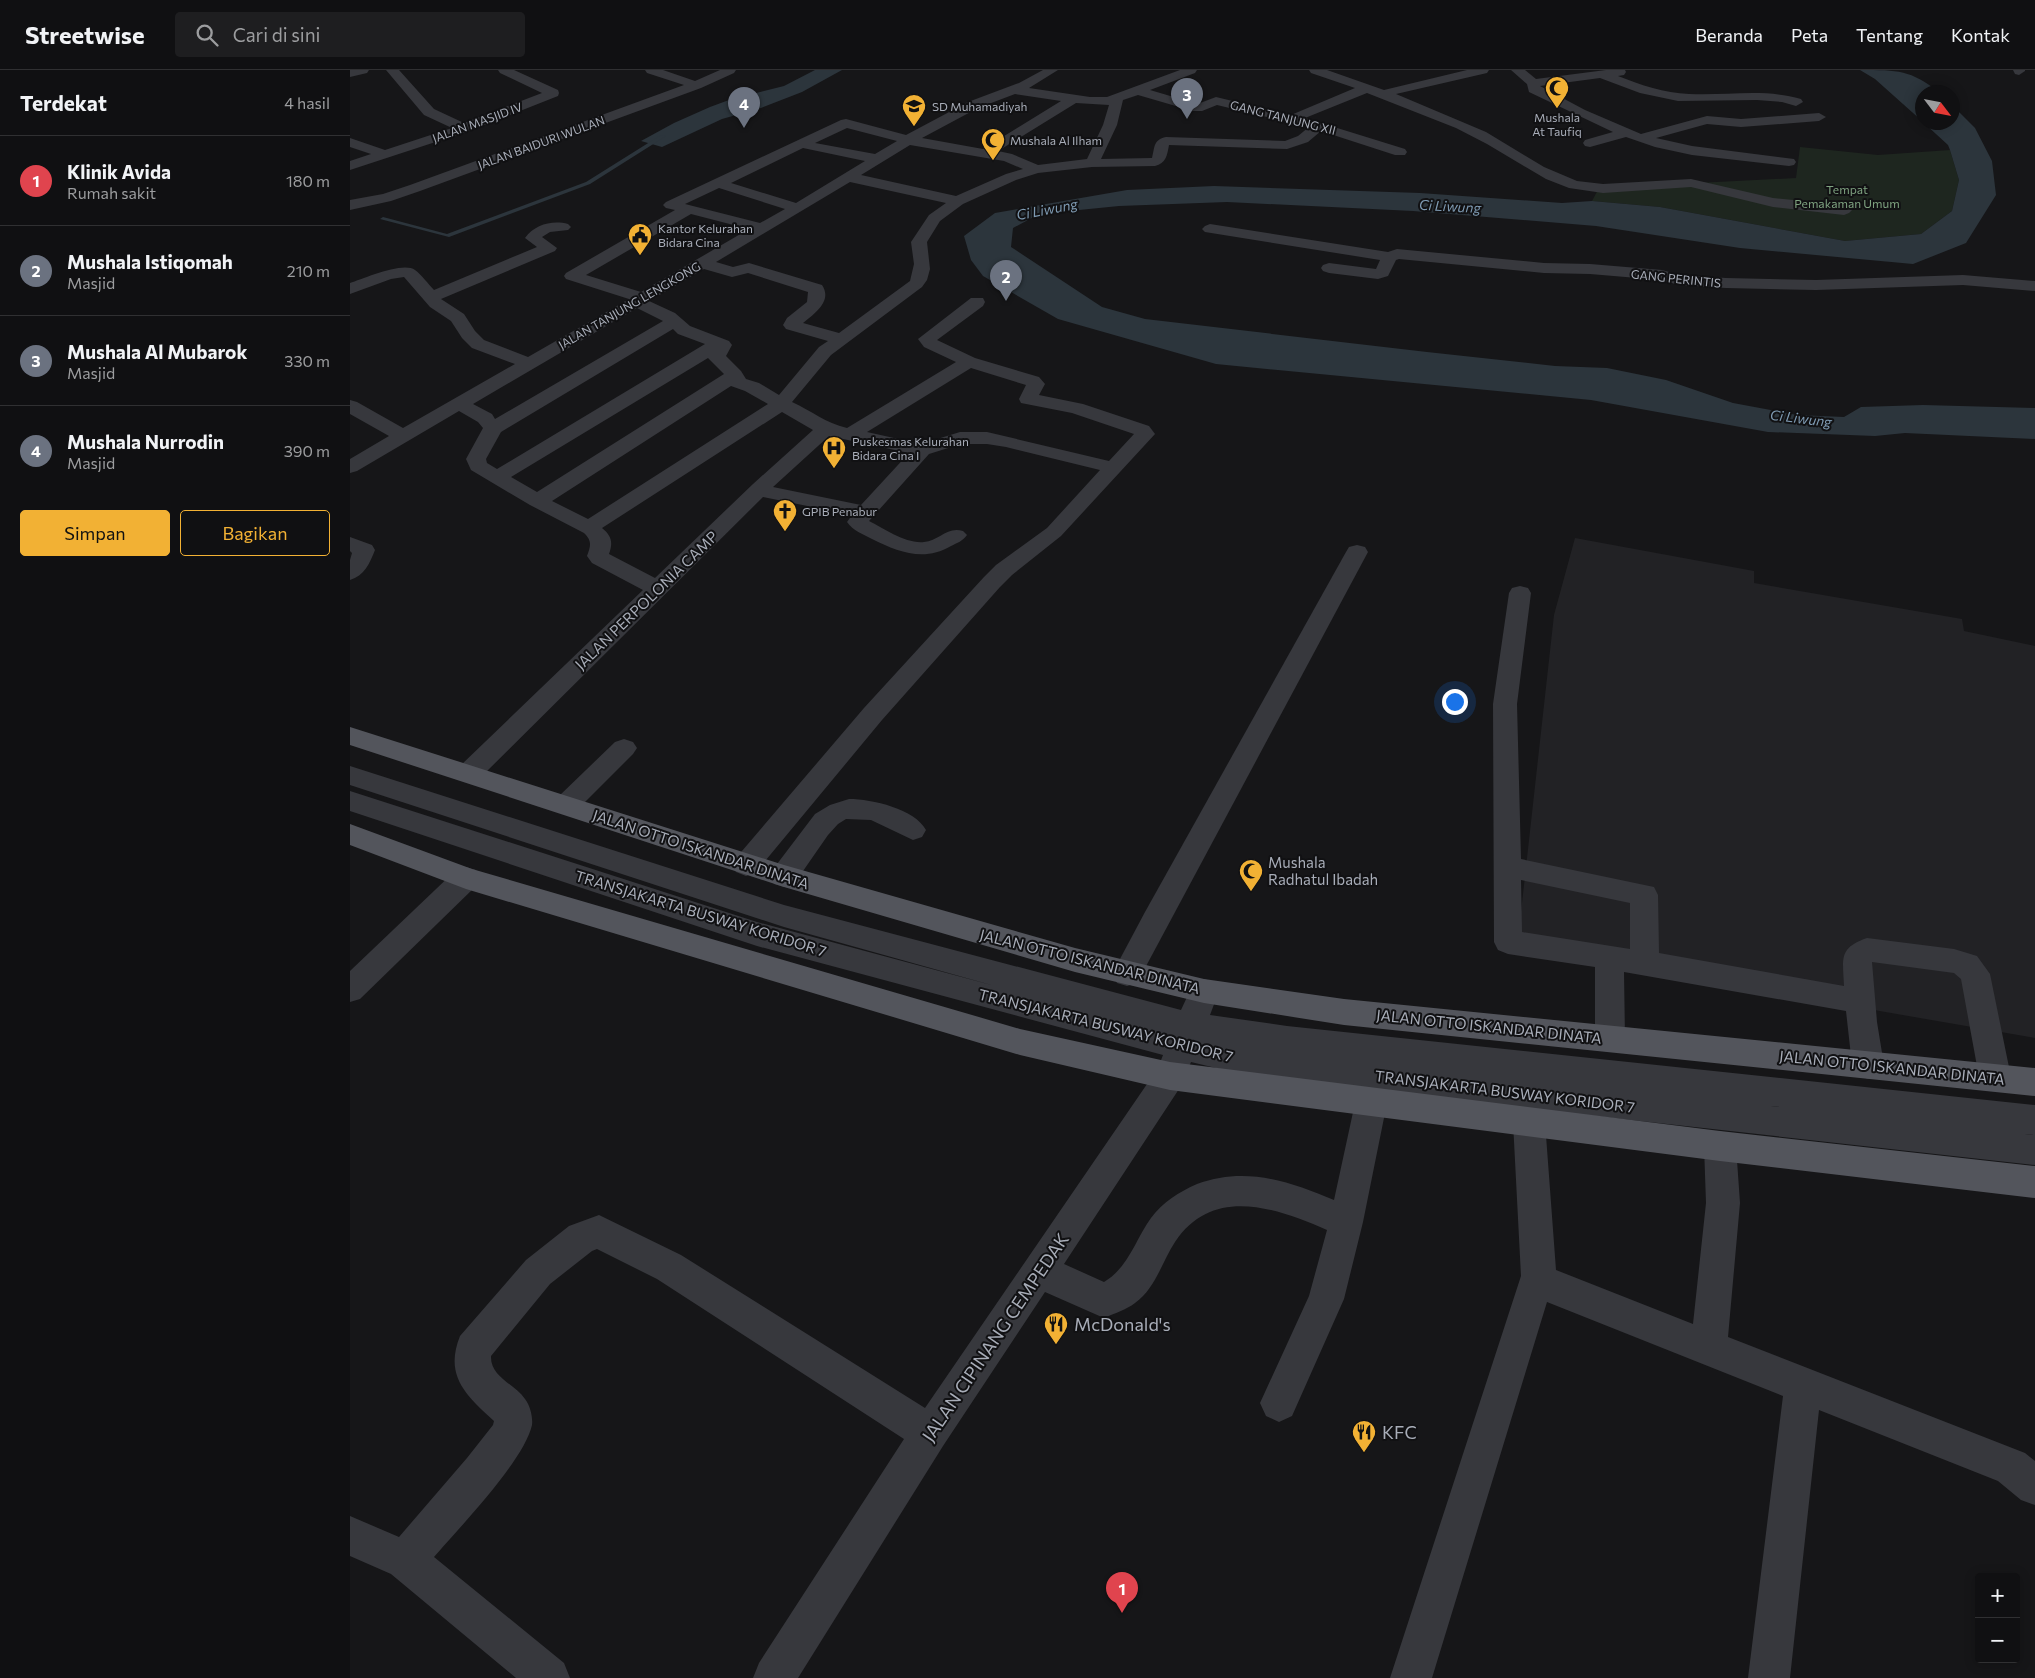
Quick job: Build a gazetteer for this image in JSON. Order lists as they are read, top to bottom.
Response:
{
  "streets": {
    "main road": ["JALAN OTTO ISKANDAR DINATA"],
    "street": [
      "GANG TANJUNG XII",
      "JALAN MASJID IV",
      "JALAN BAIDURI WULAN",
      "GANG PERINTIS",
      "JALAN TANJUNG LENGKONG",
      "JALAN PERPOLONIA CAMP",
      "TRANSJAKARTA BUSWAY KORIDOR 7",
      "JALAN CIPINANG CEMPEDAK"
    ]
  },
  "crossings": [
    ["GANG TANJUNG XII", "JALAN TANJUNG LENGKONG"],
    ["JALAN PERPOLONIA CAMP", "JALAN OTTO ISKANDAR DINATA"],
    ["JALAN OTTO ISKANDAR DINATA", "JALAN CIPINANG CEMPEDAK"],
    ["TRANSJAKARTA BUSWAY KORIDOR 7", "JALAN CIPINANG CEMPEDAK"]
  ],
  "water": ["Ci Liwung"],
  "parks": ["Tempat Pemakaman Umum"],
  "places": {
    "mosque": ["Mushala At Taufiq", "Mushala Al Ilham", "Mushala Radhatul Ibadah"],
    "school or university": ["SD Muhamadiyah"],
    "public building": ["Kantor Kelurahan Bidara Cina"],
    "hospital": ["Puskesmas Kelurahan Bidara Cina I"],
    "church": ["GPIB Penabur"],
    "restaurant": ["McDonald's", "KFC"]
  },
  "north": "bottom right",
  "page": {
    "header": "Streetwise",
    "search": "Cari di sini",
    "nav": [
      "Beranda",
      "Peta",
      "Tentang",
      "Kontak"
    ],
    "heading": ["Terdekat", "4 hasil"],
    "pins": [
      "3",
      "4",
      "2",
      "1"
    ],
    "list": [
      {
        "mark": "1",
        "name": "Klinik Avida",
        "note": "Rumah sakit",
        "value": "180 m"
      },
      {
        "mark": "2",
        "name": "Mushala Istiqomah",
        "note": "Masjid",
        "value": "210 m"
      },
      {
        "mark": "3",
        "name": "Mushala Al Mubarok",
        "note": "Masjid",
        "value": "330 m"
      },
      {
        "mark": "4",
        "name": "Mushala Nurrodin",
        "note": "Masjid",
        "value": "390 m"
      }
    ],
    "buttons": ["Simpan", "Bagikan"],
    "map_buttons": ["+", "−"]
  }
}
